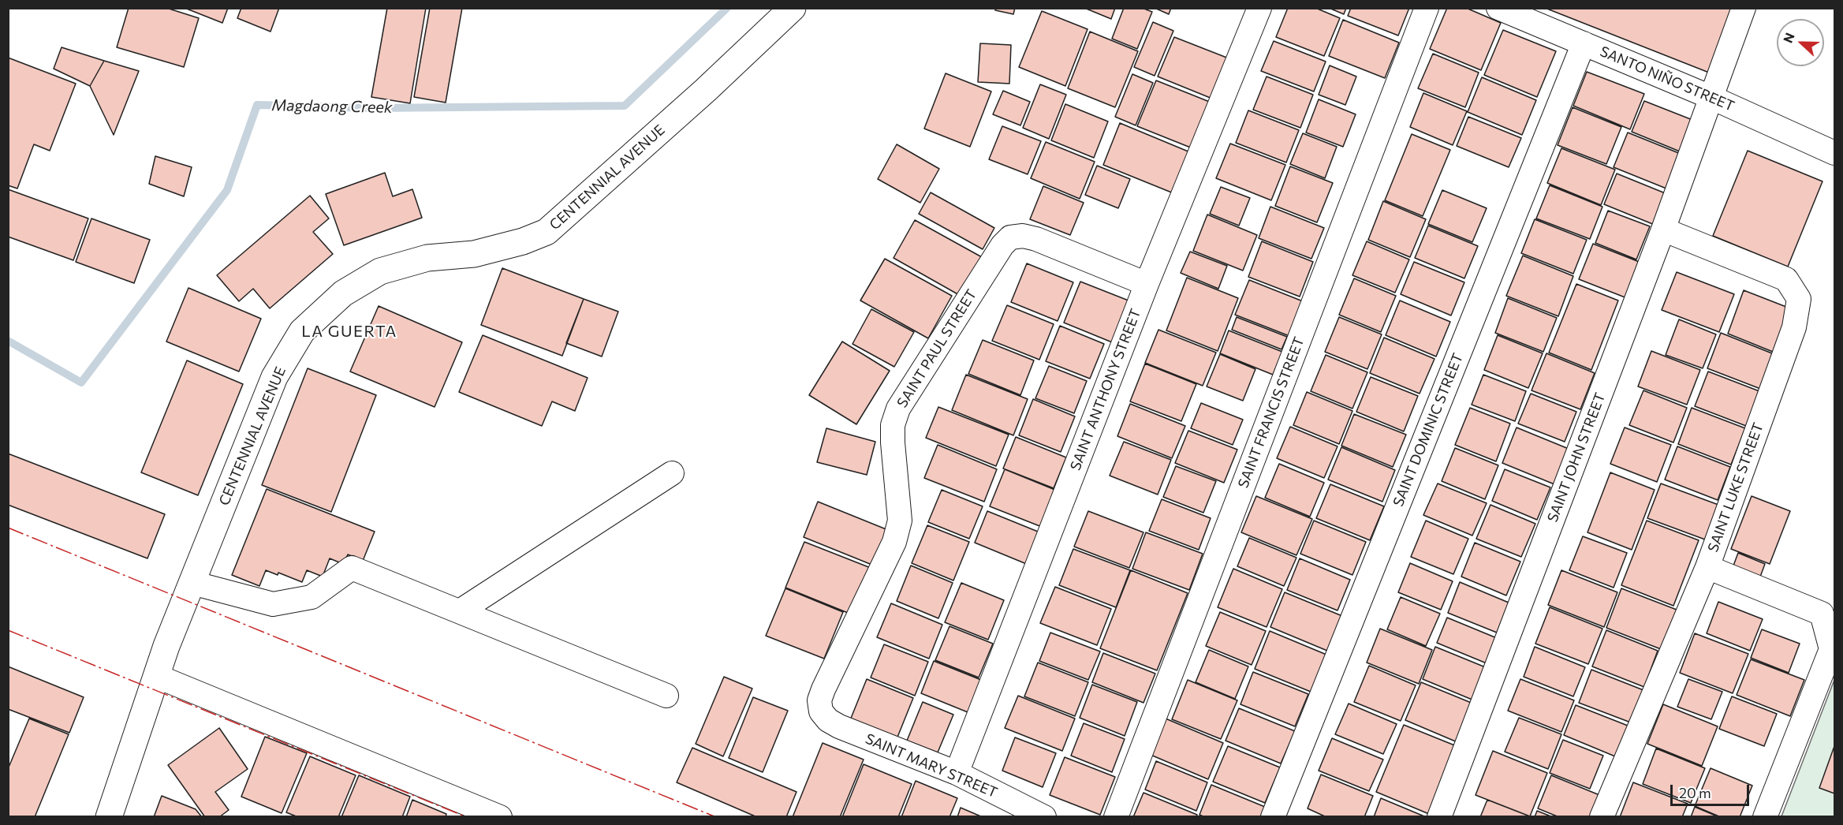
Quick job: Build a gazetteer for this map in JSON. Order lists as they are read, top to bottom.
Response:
{
  "streets": {
    "street": [
      "SANTO NIÑO STREET",
      "CENTENNIAL AVENUE",
      "SAINT PAUL STREET",
      "SAINT ANTHONY STREET",
      "SAINT FRANCIS STREET",
      "SAINT DOMINIC STREET",
      "SAINT JOHN STREET",
      "SAINT LUKE STREET",
      "SAINT MARY STREET"
    ]
  },
  "crossings": [
    ["SANTO NIÑO STREET", "SAINT DOMINIC STREET"],
    ["SANTO NIÑO STREET", "SAINT JOHN STREET"],
    ["SAINT PAUL STREET", "SAINT ANTHONY STREET"],
    ["SAINT PAUL STREET", "SAINT MARY STREET"],
    ["SAINT ANTHONY STREET", "SAINT MARY STREET"],
    ["SAINT JOHN STREET", "SAINT LUKE STREET"]
  ],
  "districts": ["LA GUERTA"],
  "water": ["Magdaong Creek"],
  "scale_bar": "20 m",
  "north": "left"
}
